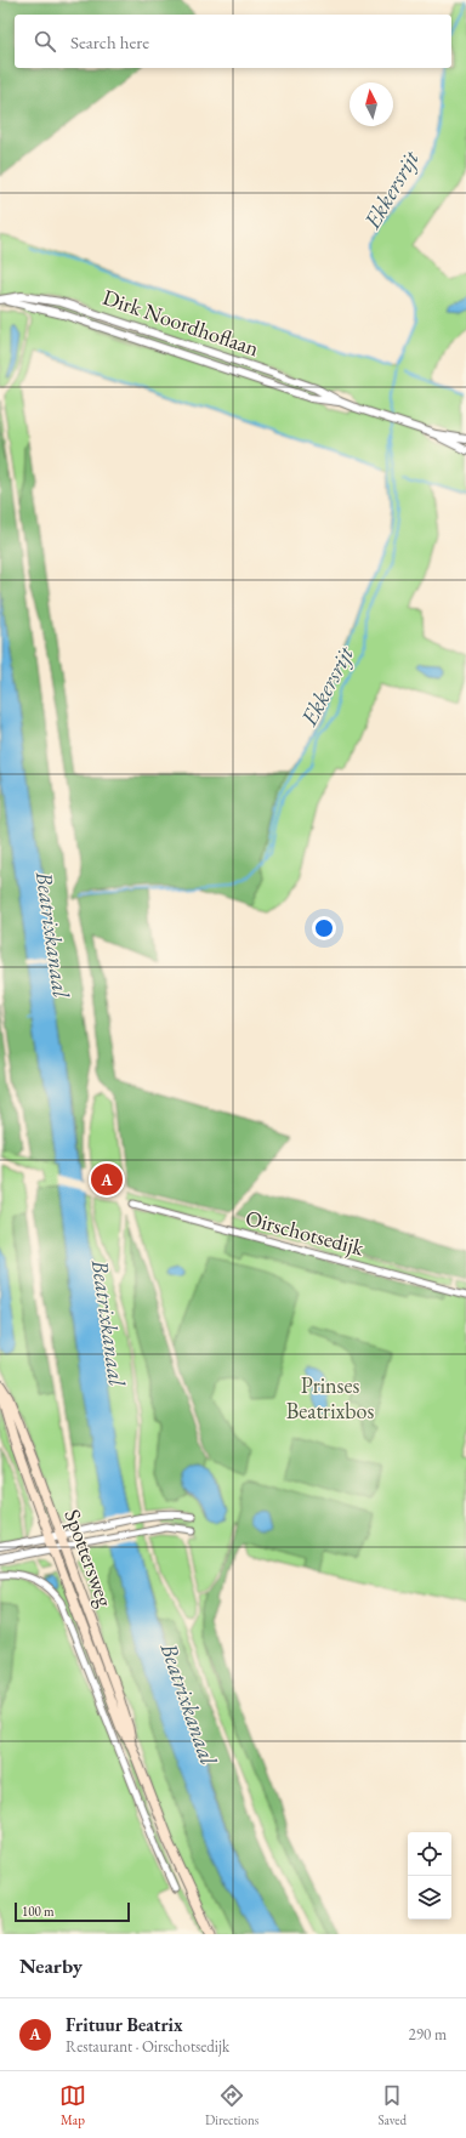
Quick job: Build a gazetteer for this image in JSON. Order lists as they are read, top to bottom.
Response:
{
  "streets": {
    "main road": ["Spottersweg"],
    "street": ["Dirk Noordhoflaan", "Oirschotsedijk"]
  },
  "water": ["Ekkersrijt", "Beatrixkanaal"],
  "parks": ["Prinses Beatrixbos"],
  "scale_bar": "100 m",
  "north": "top",
  "page": {
    "search": "Search here",
    "pins": "A",
    "scale": "100 m",
    "heading": "Nearby",
    "list": [
      {
        "mark": "A",
        "name": "Frituur Beatrix",
        "note": "Restaurant · Oirschotsedijk",
        "value": "290 m"
      }
    ],
    "nav": ["Map", "Directions", "Saved"]
  }
}
